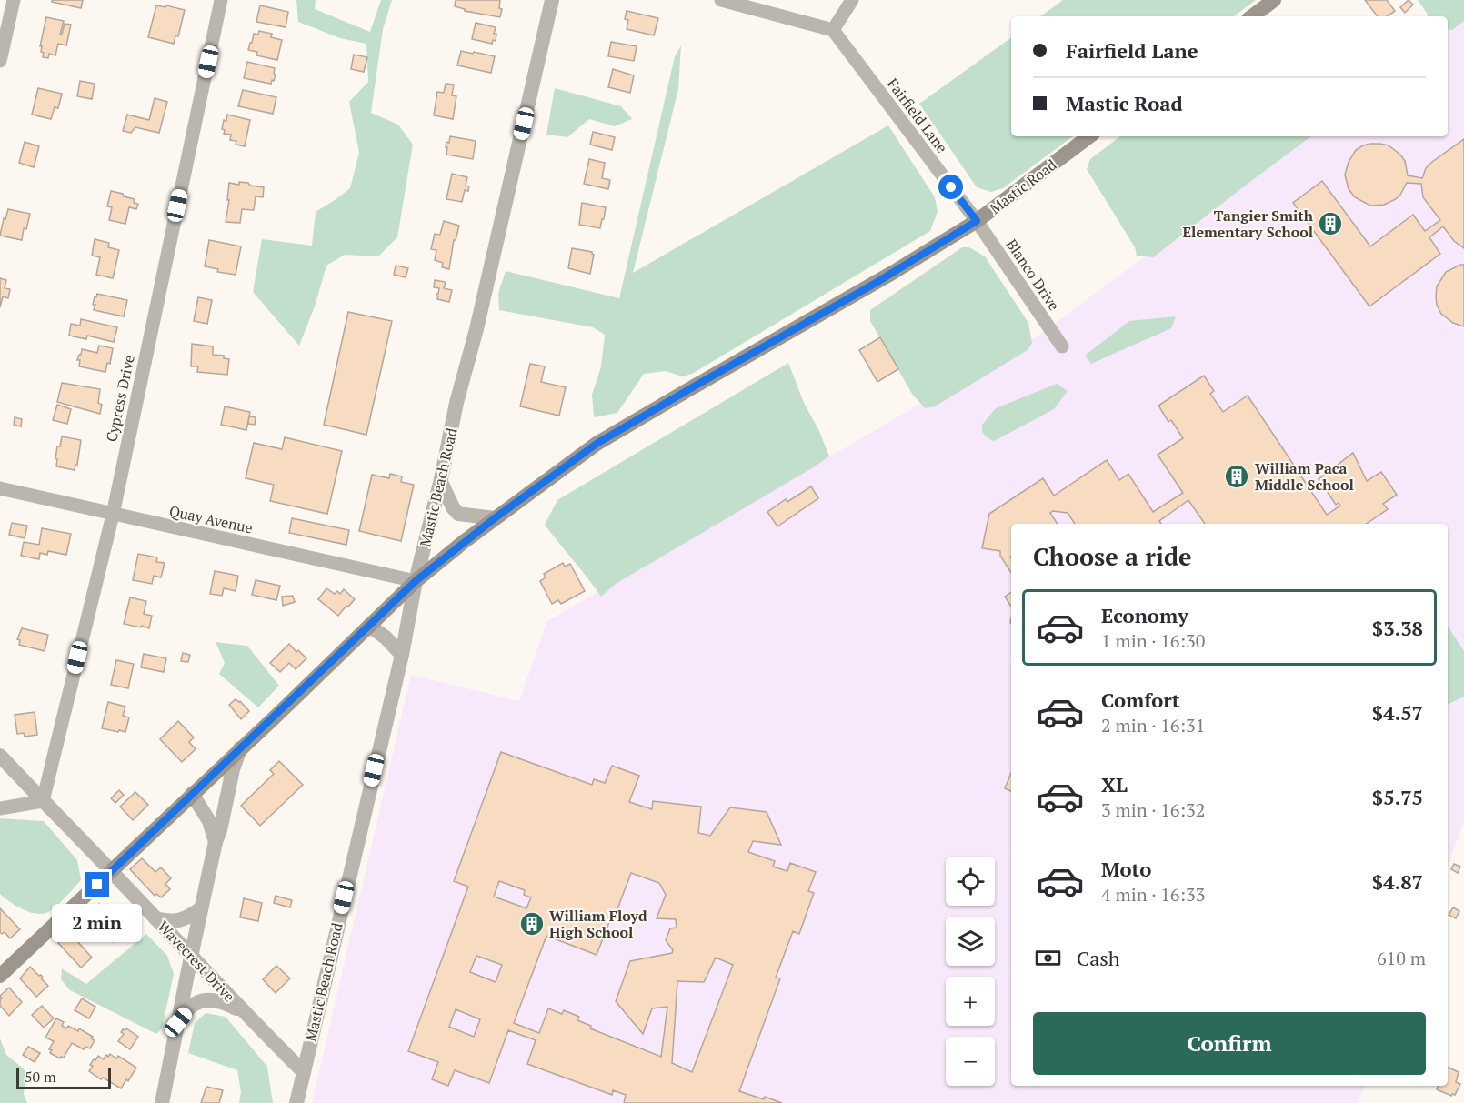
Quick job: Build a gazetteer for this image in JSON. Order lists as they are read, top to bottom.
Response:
{
  "streets": {
    "main road": ["Mastic Road"],
    "street": [
      "Fairfield Lane",
      "Blanco Drive",
      "Cypress Drive",
      "Mastic Beach Road",
      "Quay Avenue",
      "Wavecrest Drive"
    ]
  },
  "crossings": [
    ["Fairfield Lane", "Mastic Road"],
    ["Fairfield Lane", "Blanco Drive"],
    ["Mastic Road", "Blanco Drive"],
    ["Mastic Road", "Mastic Beach Road"],
    ["Mastic Road", "Quay Avenue"],
    ["Mastic Road", "Wavecrest Drive"],
    ["Cypress Drive", "Quay Avenue"],
    ["Cypress Drive", "Wavecrest Drive"],
    ["Mastic Beach Road", "Quay Avenue"],
    ["Mastic Beach Road", "Wavecrest Drive"]
  ],
  "places": {
    "building": ["Tangier Smith Elementary School", "William Paca Middle School", "William Floyd High School"]
  },
  "scale_bar": "50 m",
  "page": {
    "banner": ["Fairfield Lane", "Mastic Road"],
    "heading": "Choose a ride",
    "list": [
      {
        "name": "Economy",
        "note": "1 min · 16:30",
        "value": "$3.38"
      },
      {
        "name": "Comfort",
        "note": "2 min · 16:31",
        "value": "$4.57"
      },
      {
        "name": "XL",
        "note": "3 min · 16:32",
        "value": "$5.75"
      },
      {
        "name": "Moto",
        "note": "4 min · 16:33",
        "value": "$4.87"
      }
    ],
    "map_buttons": ["+", "−"],
    "bubble": "2 min",
    "pay": ["Cash", "610 m"],
    "buttons": "Confirm",
    "scale": "50 m"
  }
}
